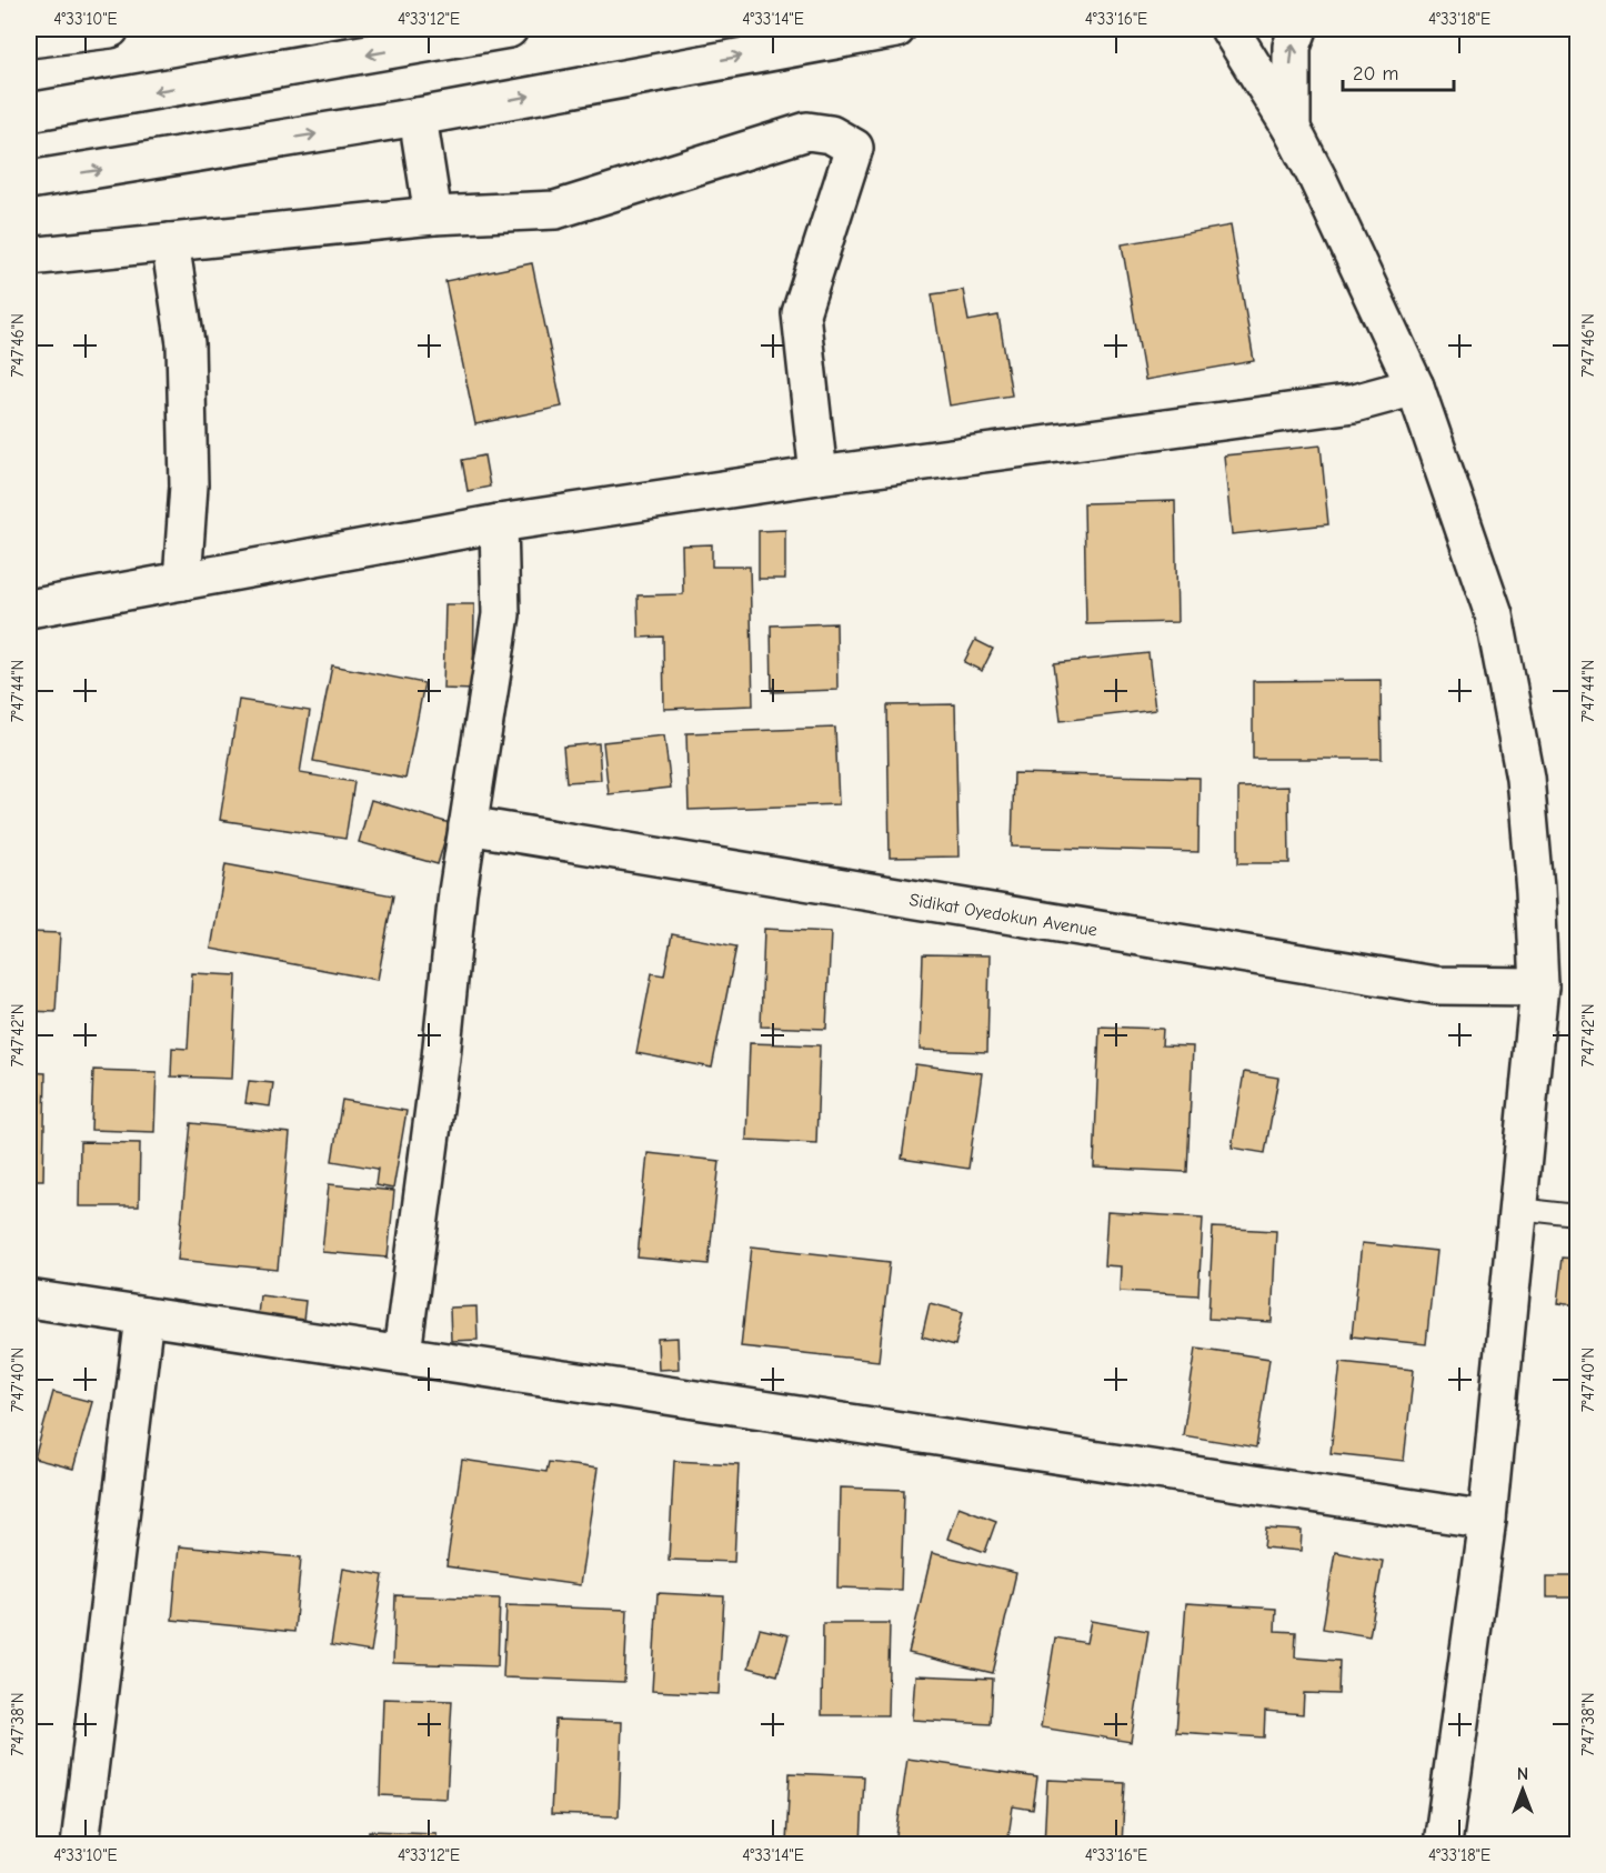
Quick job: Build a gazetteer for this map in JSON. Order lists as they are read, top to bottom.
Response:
{
  "streets": {
    "main road": ["Sidikat Oyedokun Avenue"]
  },
  "scale_bar": "20 m",
  "north": "top",
  "coordinates": [
    "4°33'10\"E",
    "4°33'12\"E",
    "4°33'14\"E",
    "4°33'16\"E",
    "4°33'18\"E",
    "7°47'46\"N",
    "7°47'44\"N",
    "7°47'42\"N",
    "7°47'40\"N",
    "7°47'38\"N"
  ]
}
